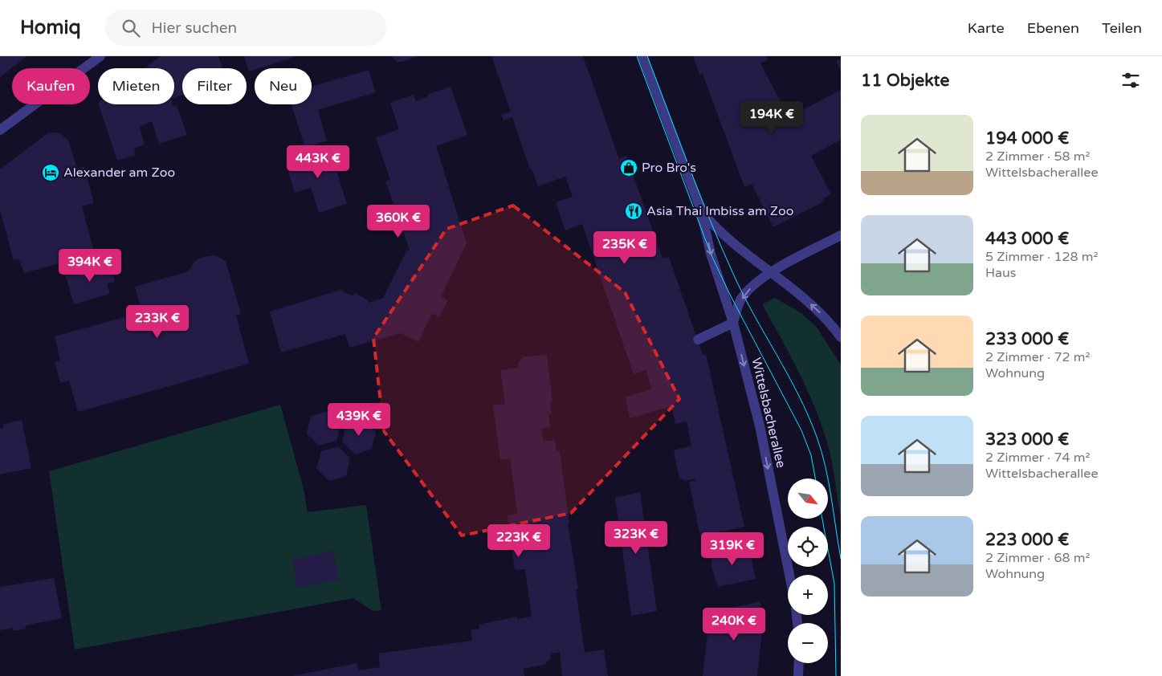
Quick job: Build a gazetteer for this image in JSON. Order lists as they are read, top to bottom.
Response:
{
  "streets": {
    "street": ["Wittelsbacherallee"]
  },
  "places": {
    "shop": ["Pro Bro's"],
    "hotel": ["Alexander am Zoo"],
    "restaurant": ["Asia Thai Imbiss am Zoo"]
  },
  "north": "bottom right",
  "page": {
    "header": "Homiq",
    "search": "Hier suchen",
    "nav": ["Karte", "Ebenen", "Teilen"],
    "heading": "11 Objekte",
    "chip": [
      "Kaufen",
      "Mieten",
      "Filter",
      "Neu"
    ],
    "price": [
      "194K €",
      "443K €",
      "360K €",
      "235K €",
      "394K €",
      "233K €",
      "439K €",
      "323K €",
      "223K €",
      "319K €",
      "240K €"
    ],
    "list": [
      {
        "name": "194 000 €",
        "note": "2 Zimmer · 58 m² · Wittelsbacherallee"
      },
      {
        "name": "443 000 €",
        "note": "5 Zimmer · 128 m² · Haus"
      },
      {
        "name": "233 000 €",
        "note": "2 Zimmer · 72 m² · Wohnung"
      },
      {
        "name": "323 000 €",
        "note": "2 Zimmer · 74 m² · Wittelsbacherallee"
      },
      {
        "name": "223 000 €",
        "note": "2 Zimmer · 68 m² · Wohnung"
      }
    ],
    "map_buttons": ["+", "−"]
  }
}
